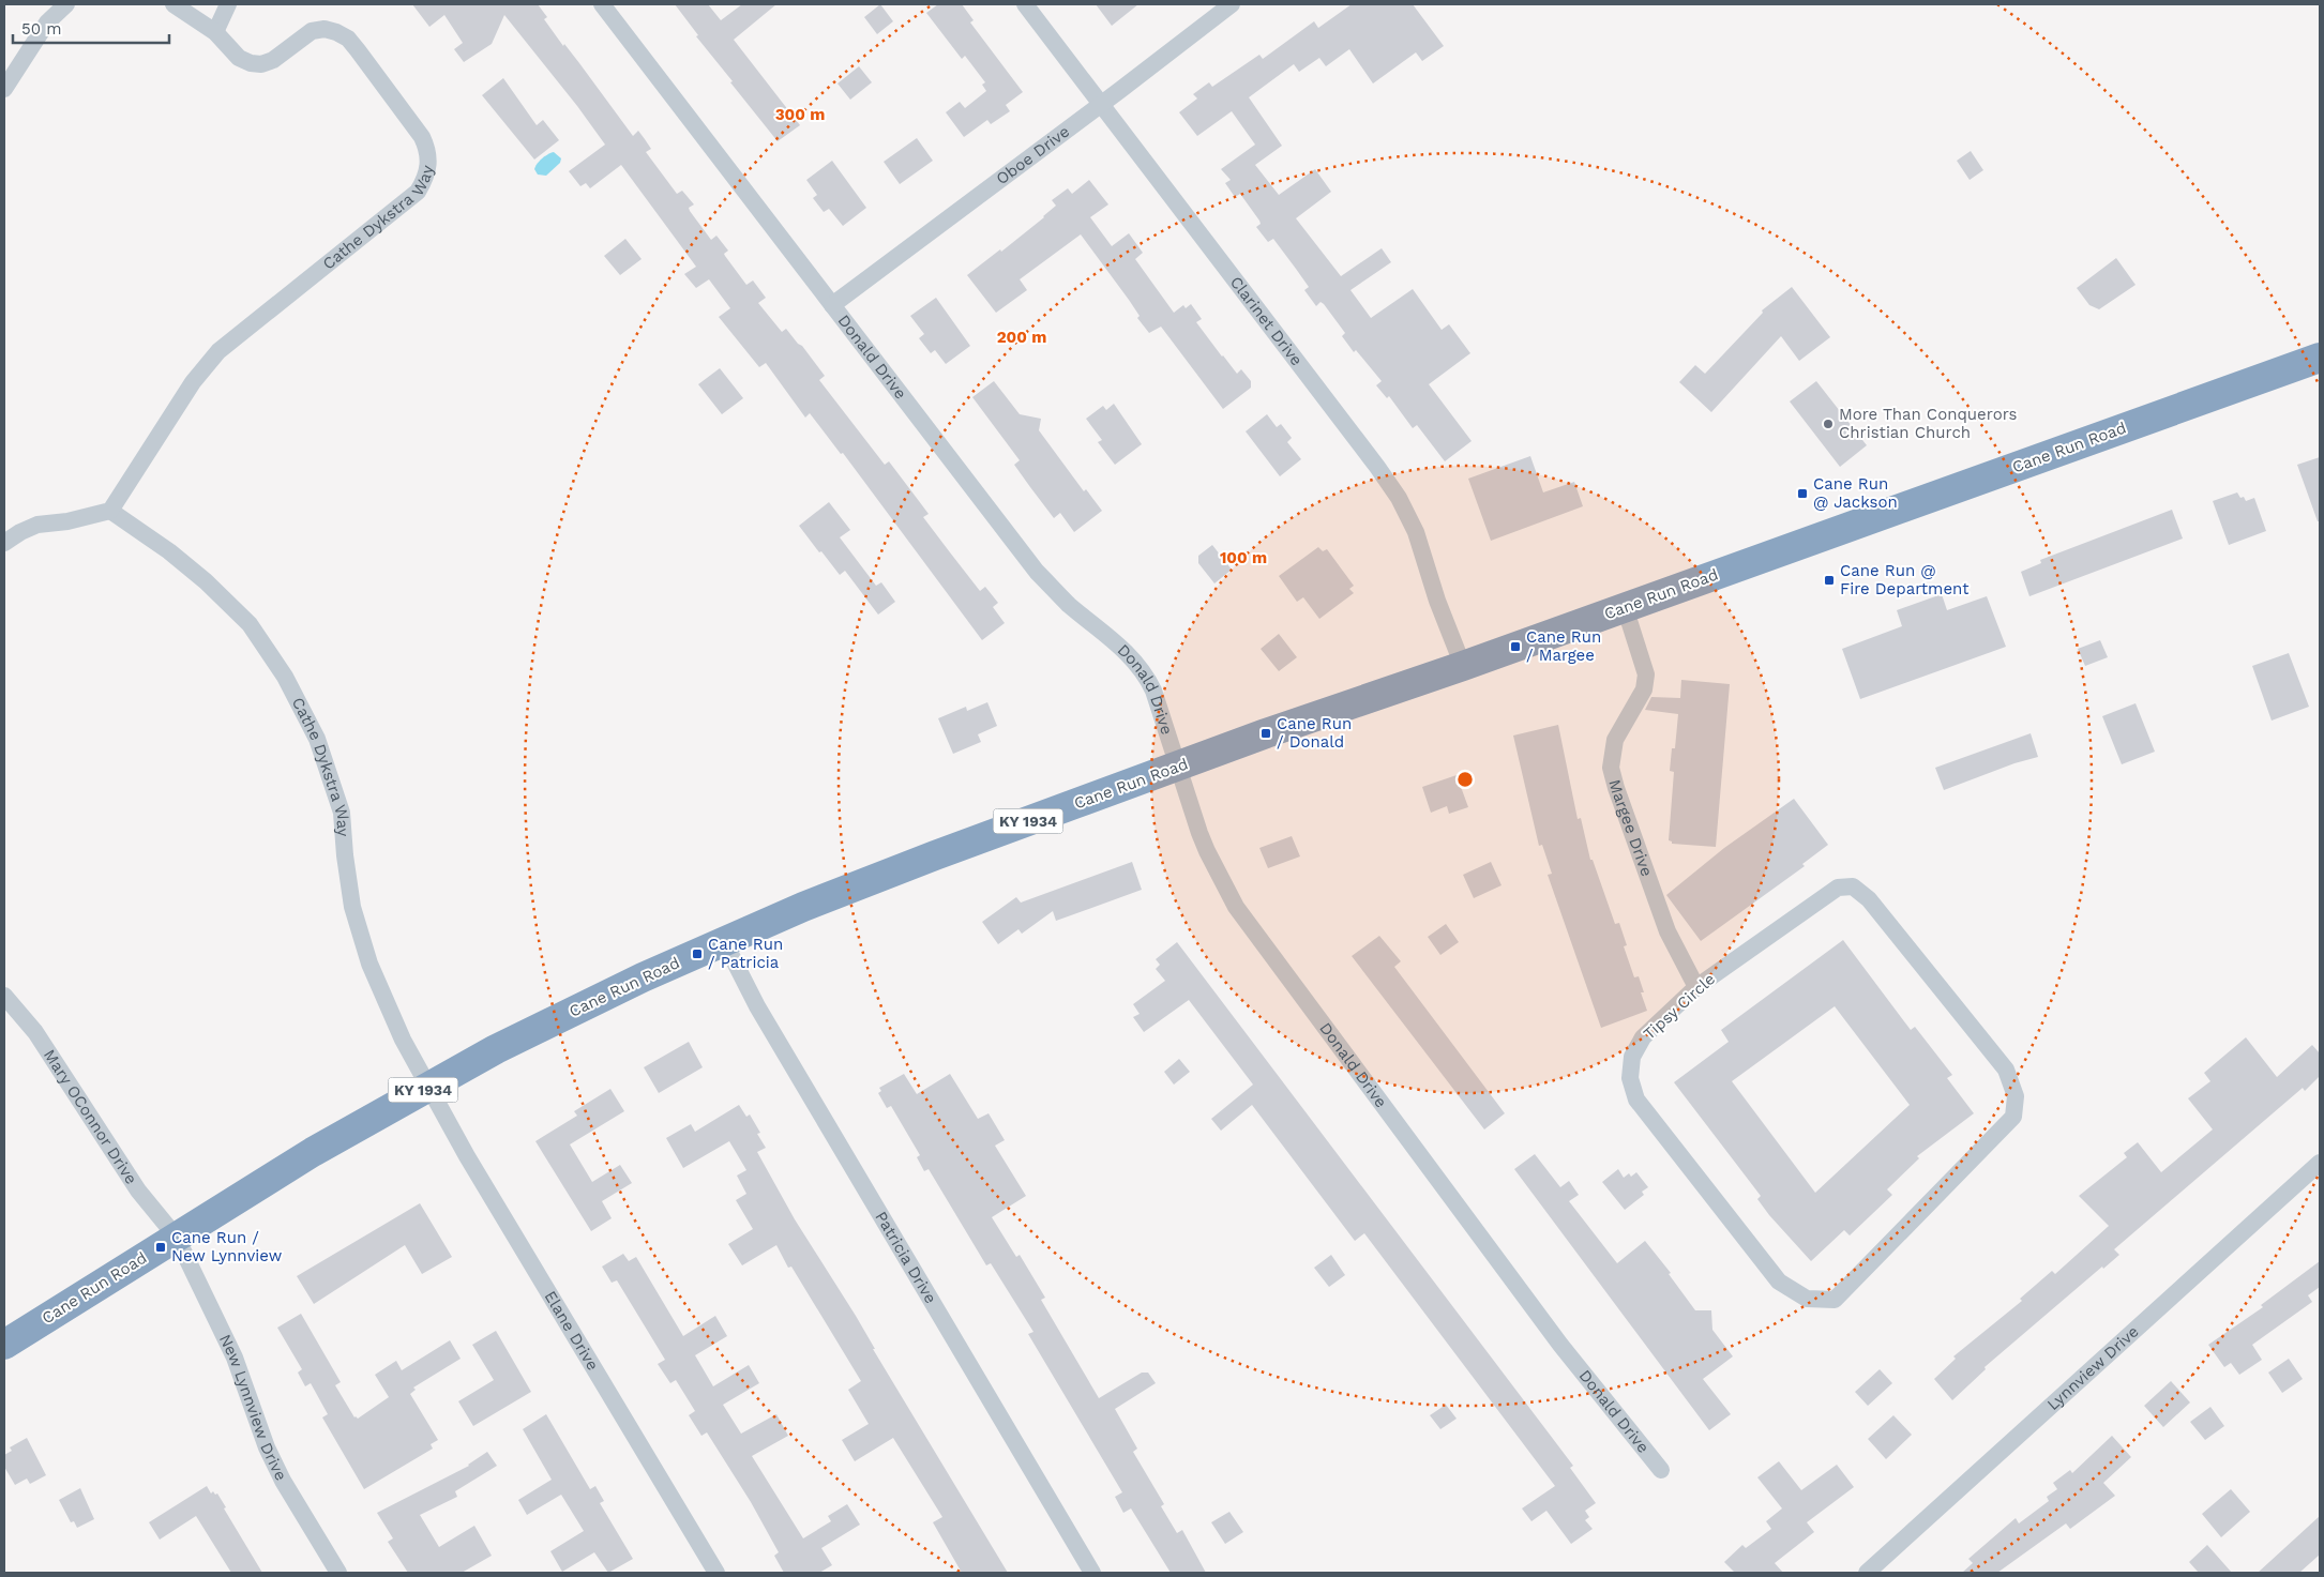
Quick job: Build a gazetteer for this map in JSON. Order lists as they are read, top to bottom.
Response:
{
  "streets": {
    "highway": ["Cane Run Road", "KY 1934"],
    "street": [
      "Oboe Drive",
      "Cathe Dykstra Way",
      "Clarinet Drive",
      "Donald Drive",
      "Margee Drive",
      "Tipsy Circle",
      "Mary OConnor Drive",
      "Patricia Drive",
      "Elane Drive",
      "Lynnview Drive",
      "New Lynnview Drive"
    ]
  },
  "crossings": [
    ["Oboe Drive", "Clarinet Drive"],
    ["Oboe Drive", "Donald Drive"],
    ["Cathe Dykstra Way", "Cane Run Road"],
    ["Cathe Dykstra Way", "Elane Drive"],
    ["Clarinet Drive", "Cane Run Road"],
    ["Donald Drive", "Cane Run Road"],
    ["Cane Run Road", "Margee Drive"],
    ["Cane Run Road", "Mary OConnor Drive"],
    ["Cane Run Road", "Patricia Drive"],
    ["Cane Run Road", "Elane Drive"],
    ["Cane Run Road", "New Lynnview Drive"],
    ["Margee Drive", "Tipsy Circle"],
    ["Mary OConnor Drive", "New Lynnview Drive"]
  ],
  "places": {
    "other": ["More Than Conquerors Christian Church"],
    "transit": [
      "Cane Run @ Jackson",
      "Cane Run @ Fire Department",
      "Cane Run / Margee",
      "Cane Run / Donald",
      "Cane Run / Patricia",
      "Cane Run / New Lynnview"
    ]
  },
  "scale_bar": "50 m",
  "rings": ["300 m", "200 m", "100 m"]
}
